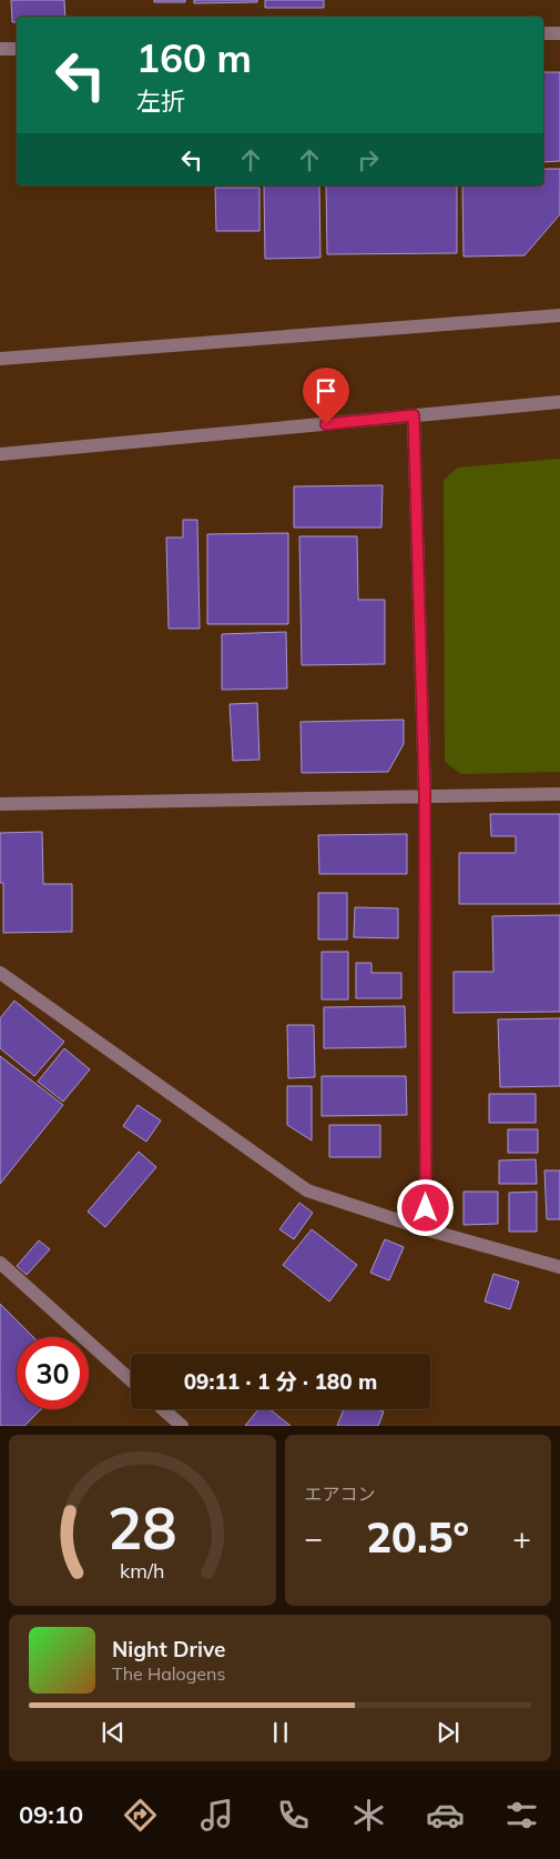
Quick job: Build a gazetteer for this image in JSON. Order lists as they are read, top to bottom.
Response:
{
  "page": {
    "turn": ["160 m", "左折"],
    "limit": "30",
    "trip": "09:11 · 1 分 · 180 m",
    "tile": "エアコン",
    "heat": ["−", "20.5°", "+"],
    "song": ["Night Drive", "The Halogens"],
    "tabs": "09:10",
    "gauge": ["28", "km/h"]
  }
}
